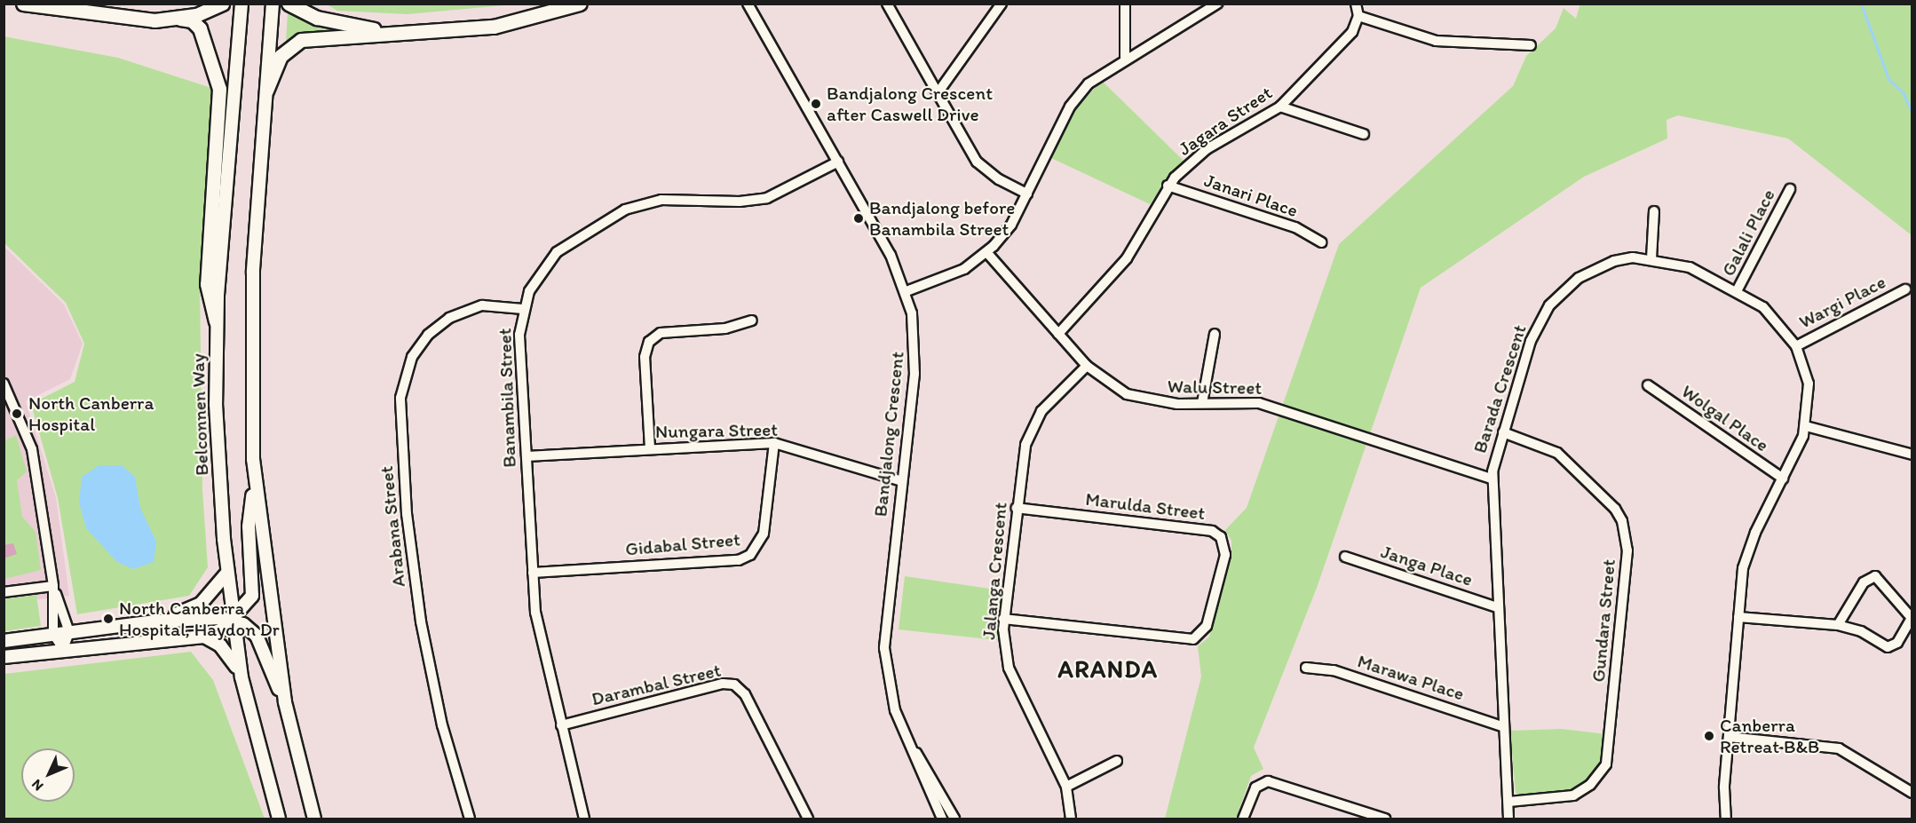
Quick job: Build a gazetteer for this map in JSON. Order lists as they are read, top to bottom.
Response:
{
  "streets": {
    "main road": ["Belconnen Way"],
    "street": [
      "Jagara Street",
      "Janari Place",
      "Galali Place",
      "Wargi Place",
      "Walu Street",
      "Barada Crescent",
      "Banambila Street",
      "Wolgal Place",
      "Nungara Street",
      "Bandjalong Crescent",
      "Marulda Street",
      "Arabana Street",
      "Gidabal Street",
      "Janga Place",
      "Jalanga Crescent",
      "Gundara Street",
      "Marawa Place",
      "Darambal Street"
    ]
  },
  "crossings": [
    ["Jagara Street", "Janari Place"],
    ["Jagara Street", "Walu Street"],
    ["Galali Place", "Barada Crescent"],
    ["Wargi Place", "Barada Crescent"],
    ["Walu Street", "Barada Crescent"],
    ["Walu Street", "Jalanga Crescent"],
    ["Barada Crescent", "Wolgal Place"],
    ["Barada Crescent", "Janga Place"],
    ["Barada Crescent", "Gundara Street"],
    ["Barada Crescent", "Marawa Place"],
    ["Banambila Street", "Nungara Street"],
    ["Banambila Street", "Bandjalong Crescent"],
    ["Banambila Street", "Arabana Street"],
    ["Banambila Street", "Gidabal Street"],
    ["Banambila Street", "Darambal Street"],
    ["Nungara Street", "Bandjalong Crescent"],
    ["Nungara Street", "Gidabal Street"],
    ["Marulda Street", "Jalanga Crescent"]
  ],
  "districts": ["ARANDA"],
  "places": [
    "Bandjalong Crescent after Caswell Drive",
    "Bandjalong before Banambila Street",
    "North Canberra Hospital",
    "North Canberra Hospital, Haydon Dr",
    "Canberra Retreat B&B"
  ],
  "north": "bottom left"
}
